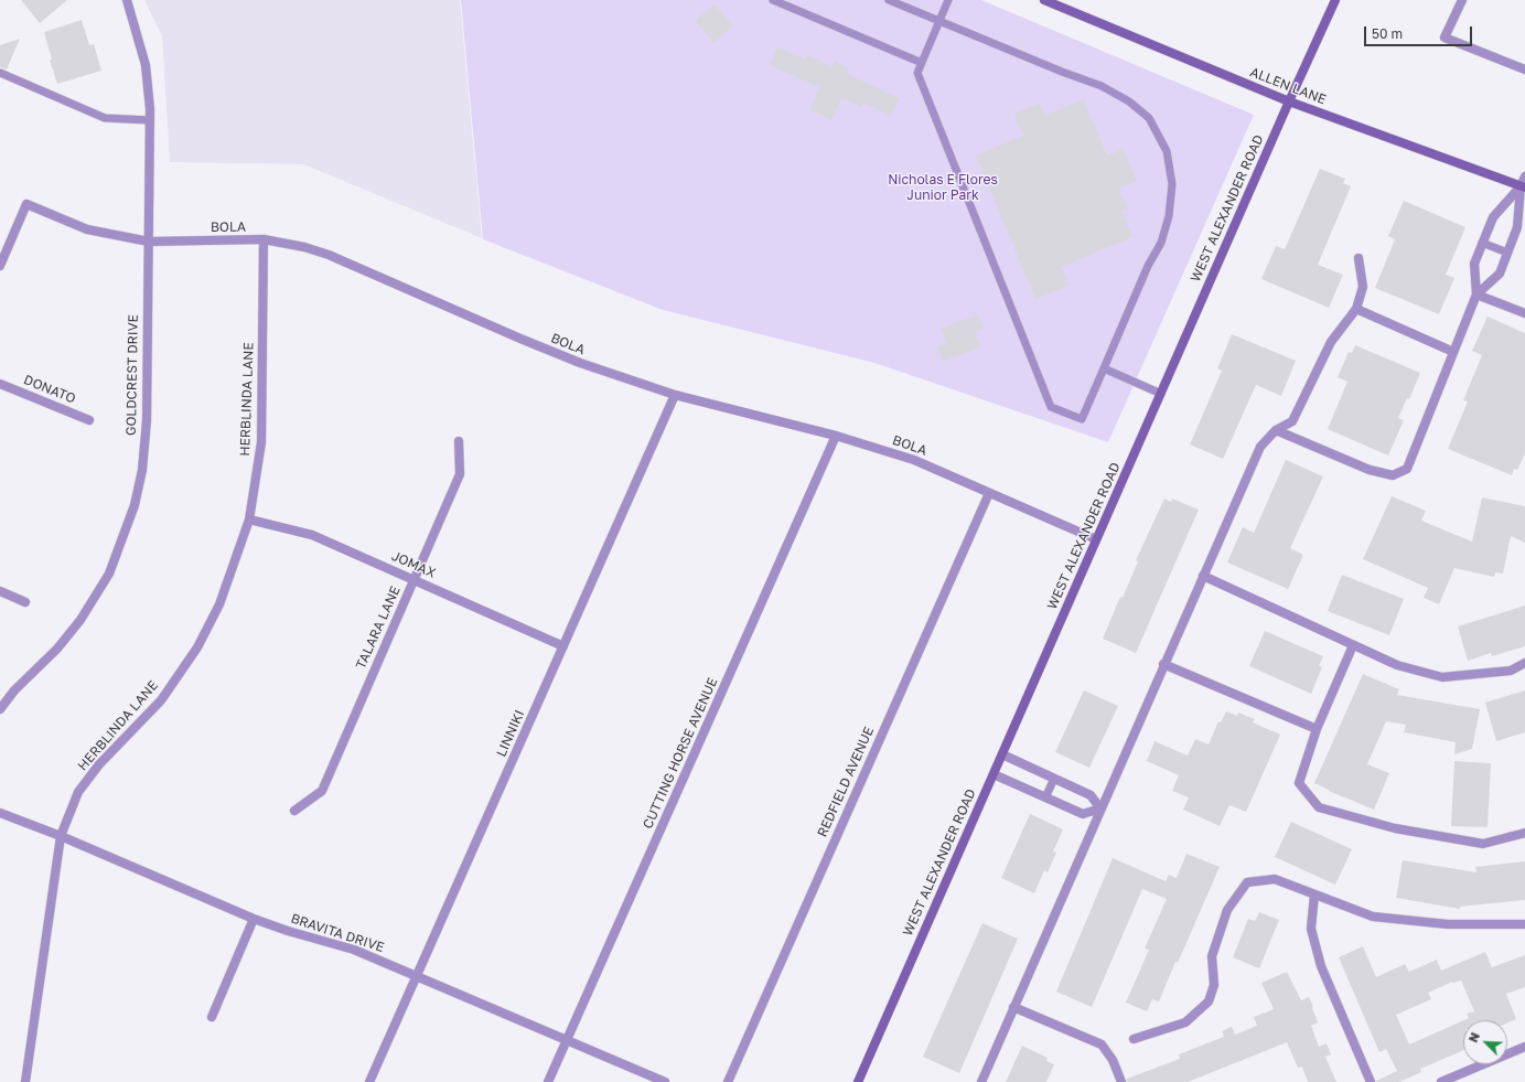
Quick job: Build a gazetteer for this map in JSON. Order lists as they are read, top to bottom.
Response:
{
  "streets": {
    "main road": ["ALLEN LANE", "WEST ALEXANDER ROAD"],
    "street": [
      "BOLA",
      "GOLDCREST DRIVE",
      "DONATO",
      "HERBLINDA LANE",
      "JOMAX",
      "TALARA LANE",
      "LINNIKI",
      "CUTTING HORSE AVENUE",
      "REDFIELD AVENUE",
      "BRAVITA DRIVE"
    ]
  },
  "crossings": [
    ["ALLEN LANE", "WEST ALEXANDER ROAD"],
    ["WEST ALEXANDER ROAD", "BOLA"],
    ["BOLA", "GOLDCREST DRIVE"],
    ["BOLA", "HERBLINDA LANE"],
    ["BOLA", "LINNIKI"],
    ["BOLA", "CUTTING HORSE AVENUE"],
    ["BOLA", "REDFIELD AVENUE"],
    ["HERBLINDA LANE", "JOMAX"],
    ["HERBLINDA LANE", "BRAVITA DRIVE"],
    ["JOMAX", "TALARA LANE"],
    ["JOMAX", "LINNIKI"],
    ["LINNIKI", "BRAVITA DRIVE"],
    ["CUTTING HORSE AVENUE", "BRAVITA DRIVE"]
  ],
  "parks": ["Nicholas E Flores Junior Park"],
  "scale_bar": "50 m",
  "north": "top left"
}
